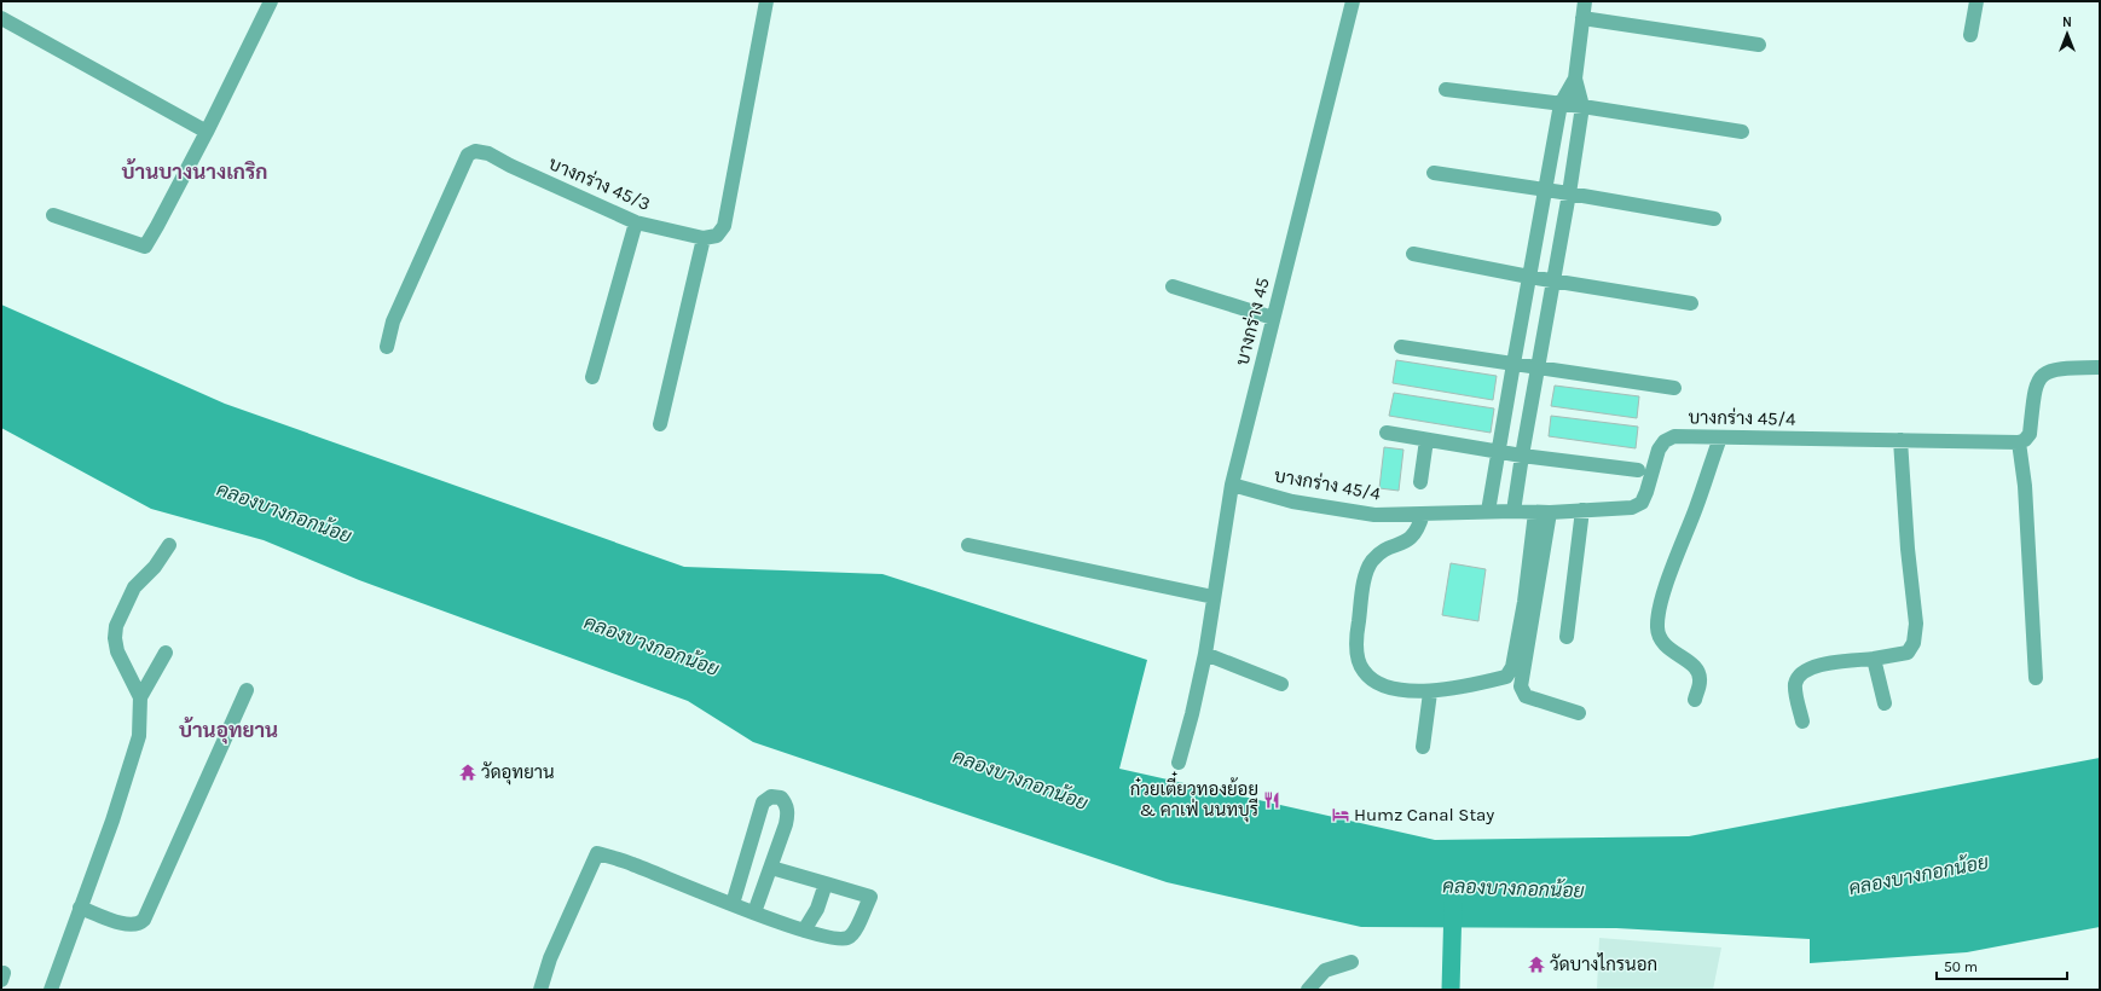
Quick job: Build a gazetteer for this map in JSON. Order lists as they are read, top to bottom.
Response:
{
  "streets": {
    "street": ["บางกร่าง 45/3", "บางกร่าง 45", "บางกร่าง 45/4"]
  },
  "crossings": [
    ["บางกร่าง 45", "บางกร่าง 45/4"]
  ],
  "districts": ["บ้านบางนางเกริก", "บ้านอุทยาน"],
  "water": ["คลองบางกอกน้อย"],
  "places": {
    "temple": ["วัดอุทยาน", "วัดบางไกรนอก"],
    "restaurant": ["ก๋วยเตี๋ยวทองย้อย & คาเฟ่ นนทบุรี"],
    "hotel": ["Humz Canal Stay"]
  },
  "scale_bar": "50 m",
  "north": "top"
}
